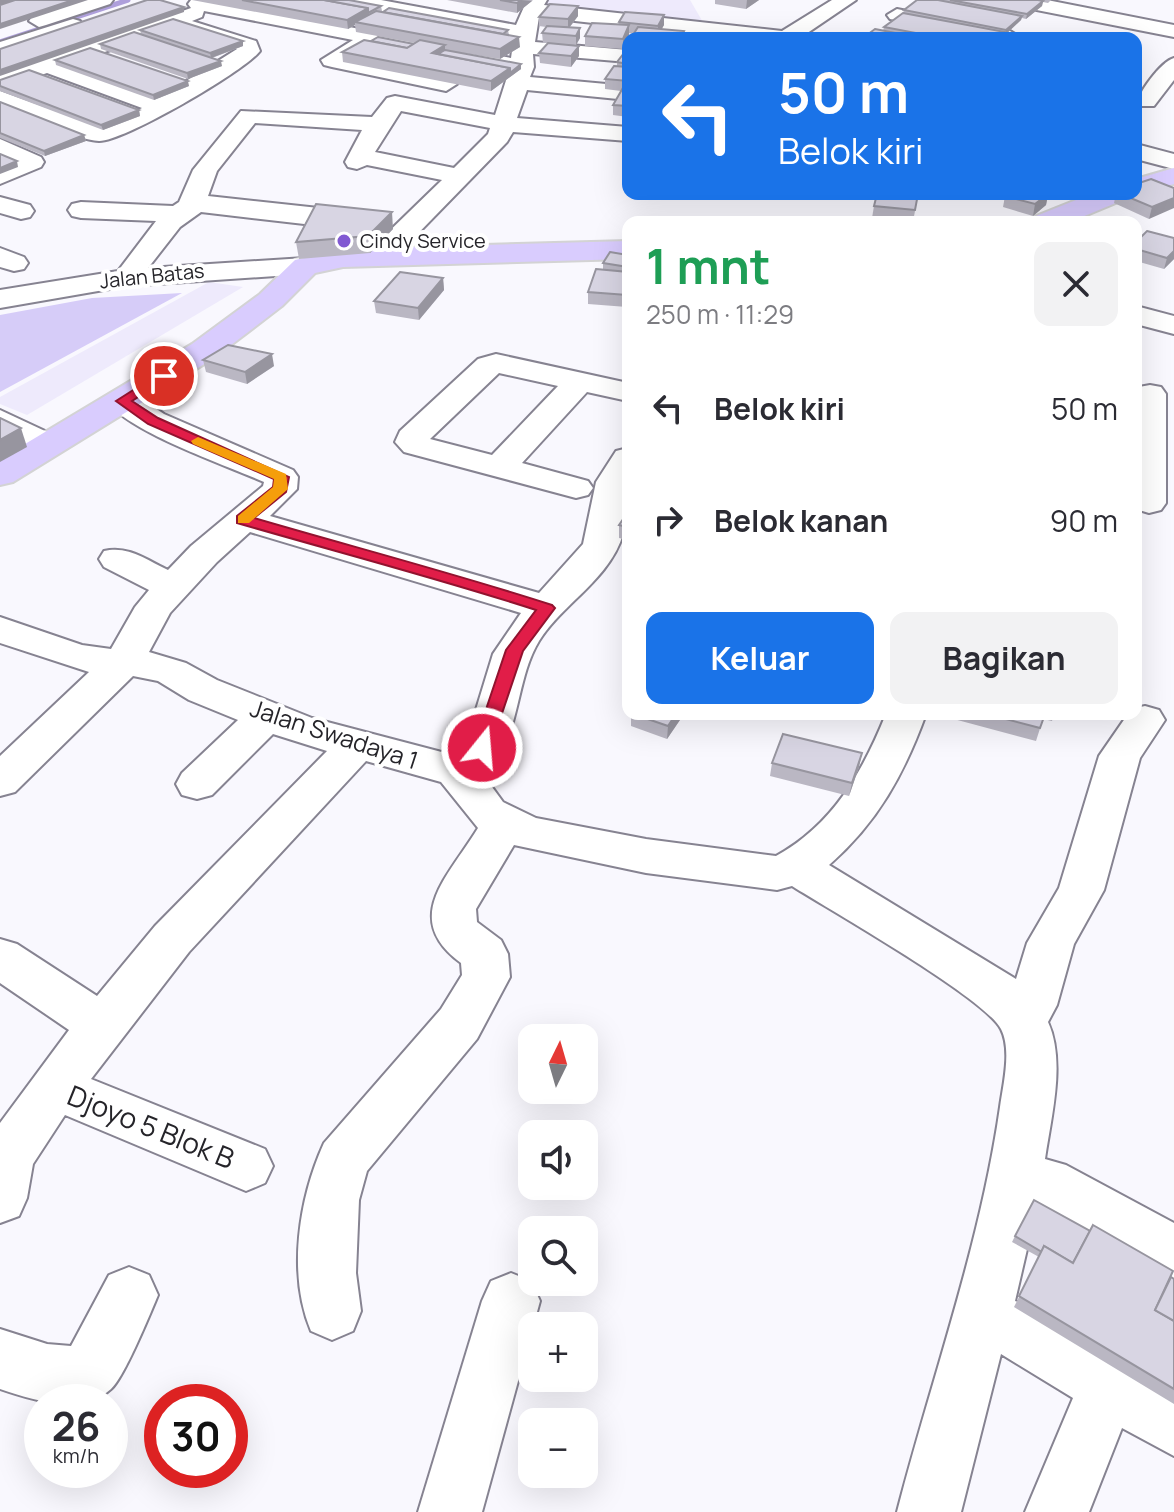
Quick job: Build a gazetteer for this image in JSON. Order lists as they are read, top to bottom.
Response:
{
  "streets": {
    "street": ["Jalan Batas", "Jalan Swadaya 1", "Djoyo 5 Blok B"]
  },
  "places": ["Cindy Service"],
  "north": "top",
  "page": {
    "turn": ["50 m", "Belok kiri"],
    "heading": ["1 mnt", "250 m · 11:29"],
    "list": [
      {
        "name": "Belok kiri",
        "value": "50 m"
      },
      {
        "name": "Belok kanan",
        "value": "90 m"
      }
    ],
    "buttons": ["Keluar", "Bagikan"],
    "map_buttons": ["+", "−"],
    "speed": "26 km/h",
    "limit": "30"
  }
}
